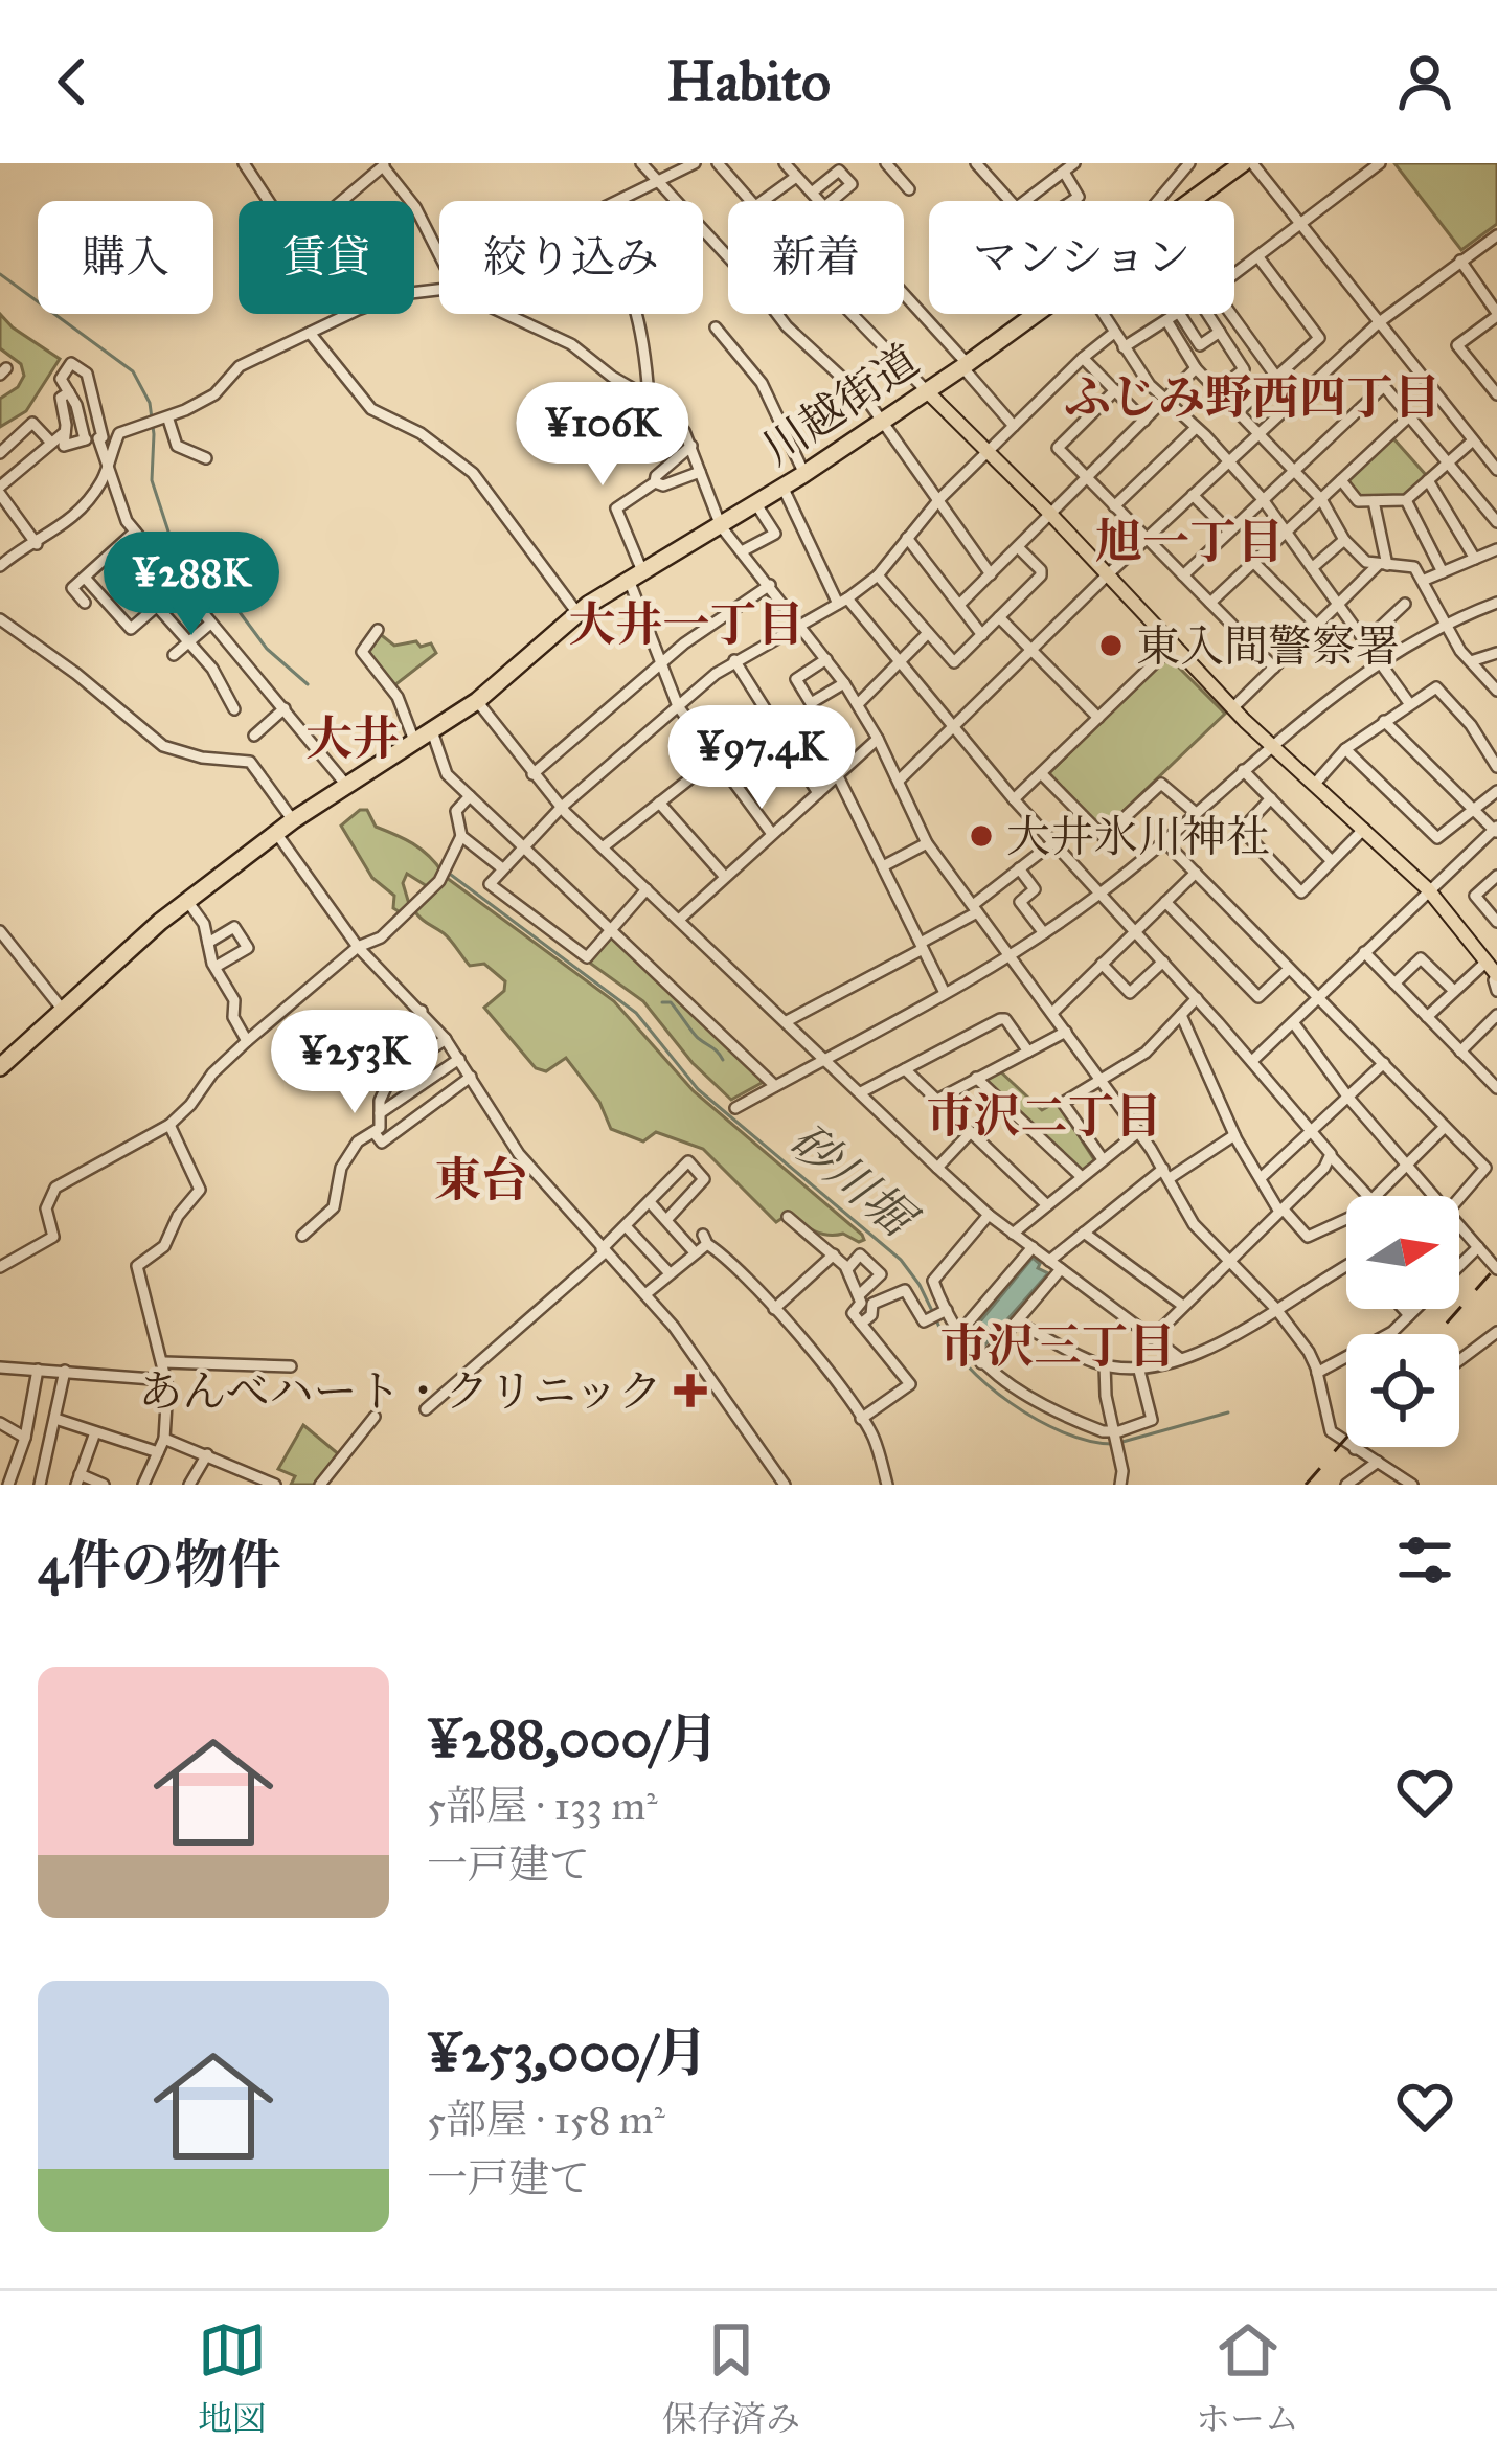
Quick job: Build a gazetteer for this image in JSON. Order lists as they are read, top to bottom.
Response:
{
  "streets": {
    "highway": ["川越街道"]
  },
  "districts": [
    "ふじみ野西四丁目",
    "旭一丁目",
    "大井一丁目",
    "大井",
    "市沢二丁目",
    "東台",
    "市沢三丁目"
  ],
  "water": ["砂川堀"],
  "places": {
    "other": ["東入間警察署", "大井氷川神社"],
    "health": ["あんべハート・クリニック"]
  },
  "north": "right",
  "page": {
    "header": "Habito",
    "chip": [
      "購入",
      "賃貸",
      "絞り込み",
      "新着",
      "マンション"
    ],
    "price": [
      "¥106K",
      "¥288K",
      "¥97.4K",
      "¥253K"
    ],
    "heading": "4件の物件",
    "list": [
      {
        "name": "¥288,000/月",
        "note": "5部屋 · 133 m² · 一戸建て"
      },
      {
        "name": "¥253,000/月",
        "note": "5部屋 · 158 m² · 一戸建て"
      }
    ],
    "tabs": ["地図", "保存済み", "ホーム"]
  }
}
